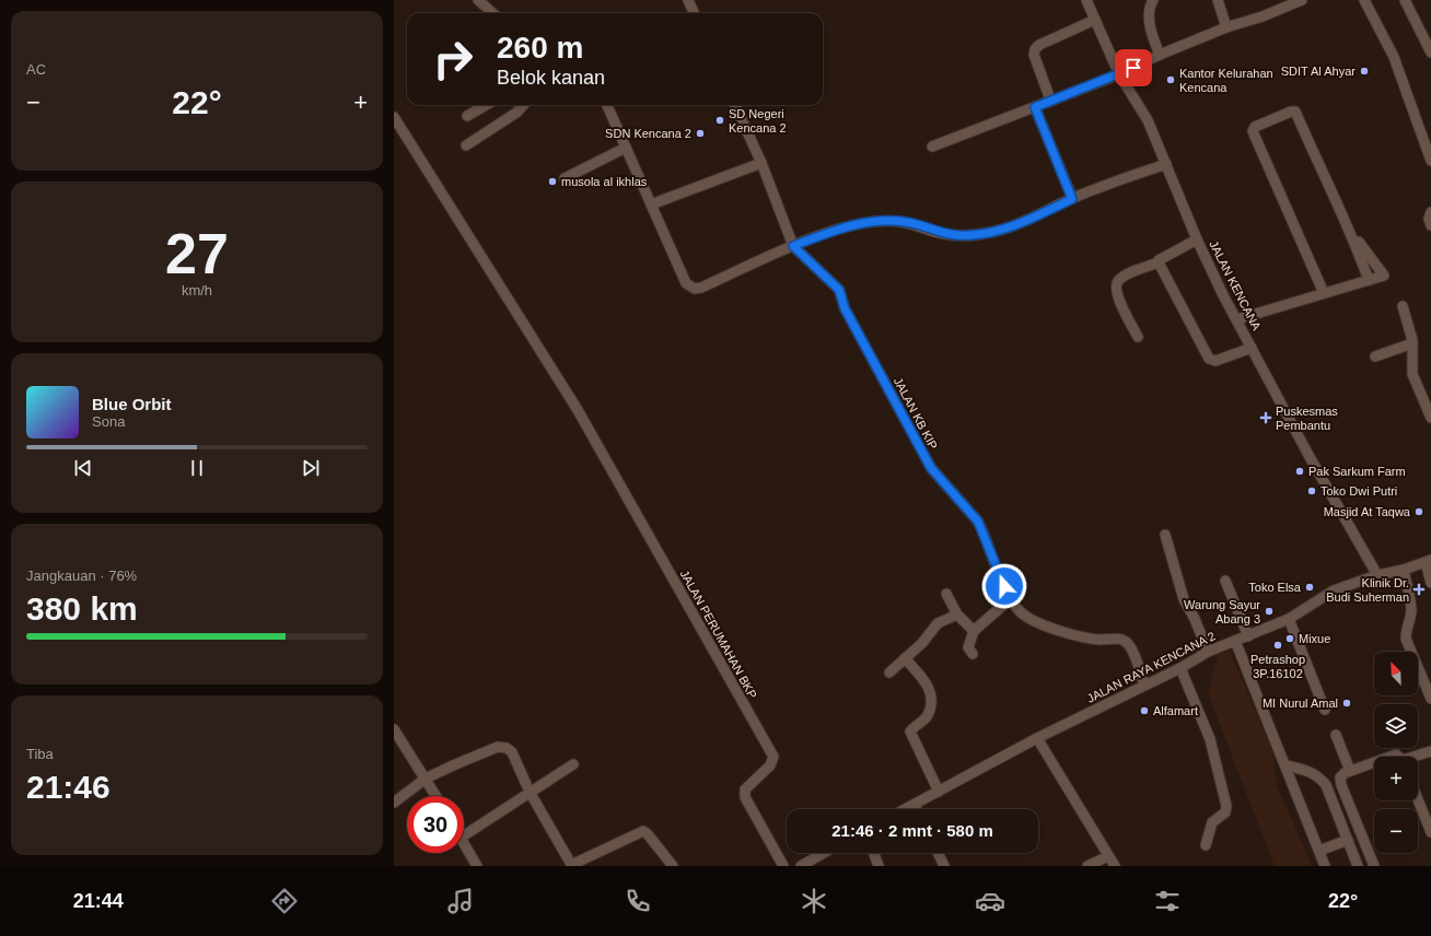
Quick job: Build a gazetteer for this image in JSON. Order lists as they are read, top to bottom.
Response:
{
  "streets": {
    "street": [
      "JALAN KENCANA",
      "JALAN KB KIP",
      "JALAN PERUMAHAN BKP",
      "JALAN RAYA KENCANA 2"
    ]
  },
  "crossings": [
    ["JALAN KENCANA", "JALAN RAYA KENCANA 2"],
    ["JALAN KB KIP", "JALAN RAYA KENCANA 2"]
  ],
  "places": {
    "other": [
      "SDIT Al Ahyar",
      "Kantor Kelurahan Kencana",
      "SD Negeri Kencana 2",
      "SDN Kencana 2",
      "musola al ikhlas",
      "Pak Sarkum Farm",
      "Toko Dwi Putri",
      "Masjid At Taqwa",
      "Toko Elsa",
      "Warung Sayur Abang 3",
      "Mixue",
      "Petrashop 3P.16102",
      "MI Nurul Amal",
      "Alfamart"
    ],
    "health": ["Puskesmas Pembantu", "Klinik Dr. Budi Suherman"]
  },
  "north": "top left",
  "page": {
    "tile": [
      "AC",
      ["27", "km/h"],
      ["Jangkauan · 76%", "380 km"],
      ["Tiba", "21:46"]
    ],
    "turn": ["260 m", "Belok kanan"],
    "heat": ["−", "22°", "+"],
    "song": ["Blue Orbit", "Sona"],
    "map_buttons": ["+", "−"],
    "limit": "30",
    "trip": "21:46 · 2 mnt · 580 m",
    "tabs": ["21:44", "22°"]
  }
}
